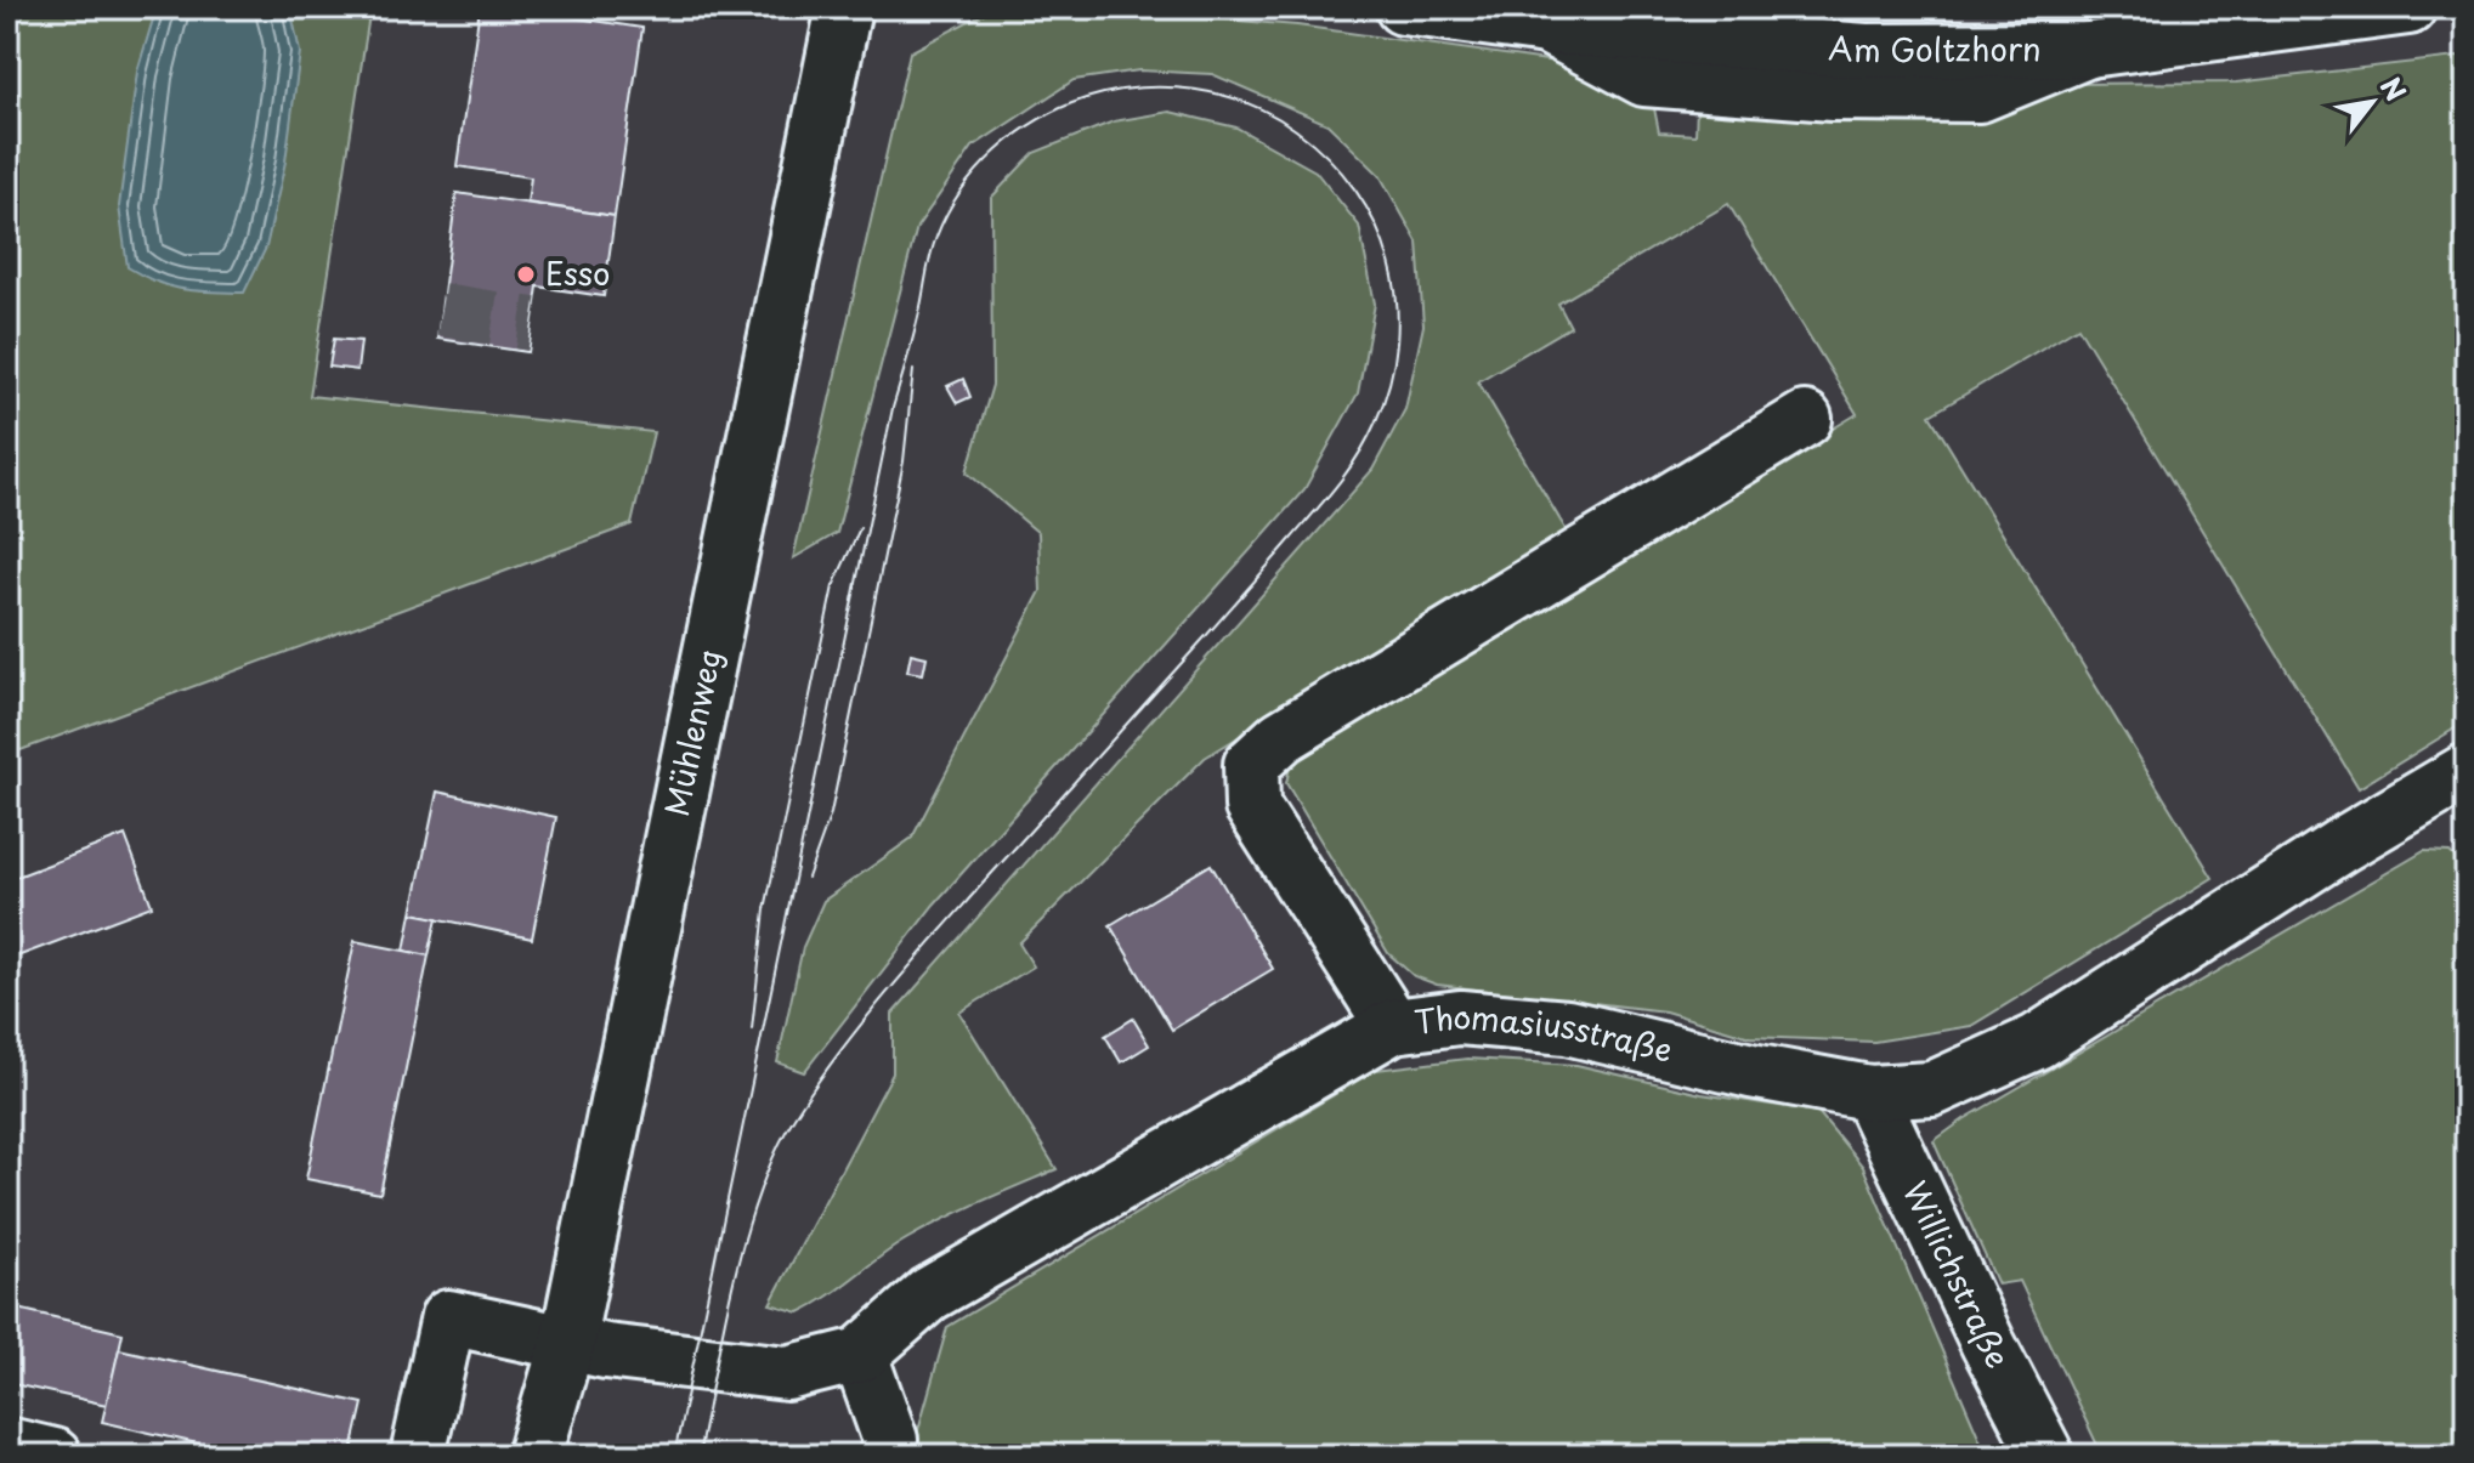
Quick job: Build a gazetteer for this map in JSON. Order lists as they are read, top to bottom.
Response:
{
  "streets": {
    "street": [
      "Am Goltzhorn",
      "Mühlenweg",
      "Thomasiusstraße",
      "Willichstraße"
    ]
  },
  "crossings": [
    ["Mühlenweg", "Thomasiusstraße"],
    ["Thomasiusstraße", "Willichstraße"]
  ],
  "places": ["Esso"],
  "north": "top right"
}
